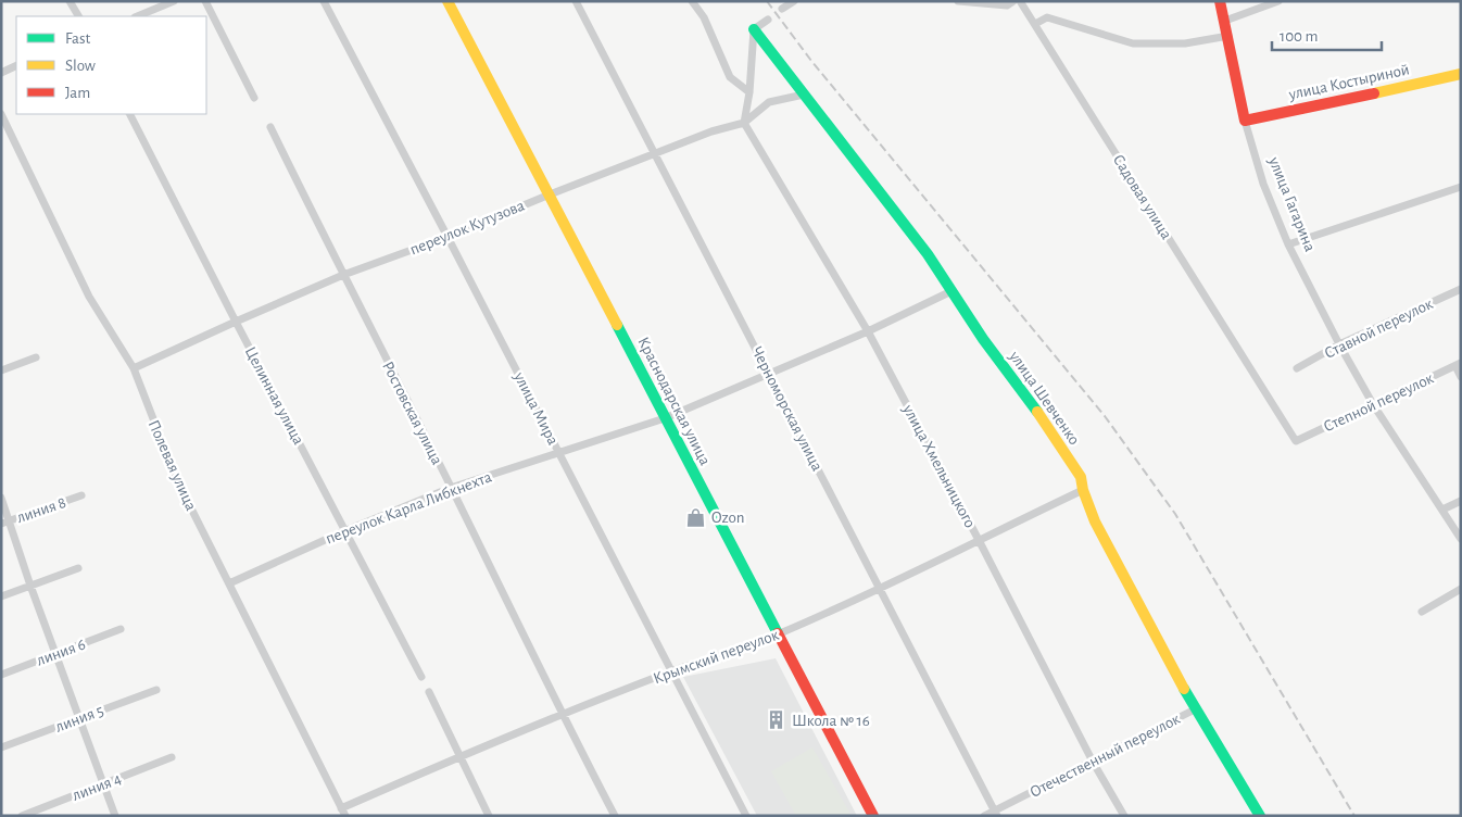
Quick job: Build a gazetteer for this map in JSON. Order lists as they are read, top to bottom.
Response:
{
  "streets": {
    "street": [
      "улица Костыриной",
      "Садовая улица",
      "улица Гагарина",
      "переулок Кутузова",
      "Ставной переулок",
      "Целинная улица",
      "улица Шевченко",
      "Краснодарская улица",
      "Степной переулок",
      "улица Мира",
      "Черноморская улица",
      "Ростовская улица",
      "Полевая улица",
      "улица Хмельницкого",
      "переулок Карла Либкнехта",
      "линия 8",
      "линия 6",
      "Крымский переулок",
      "линия 5",
      "Отечественный переулок",
      "линия 4"
    ]
  },
  "crossings": [
    ["улица Костыриной", "улица Гагарина"],
    ["Садовая улица", "Степной переулок"],
    ["улица Гагарина", "Ставной переулок"],
    ["улица Гагарина", "Степной переулок"],
    ["переулок Кутузова", "Целинная улица"],
    ["переулок Кутузова", "улица Шевченко"],
    ["переулок Кутузова", "Краснодарская улица"],
    ["переулок Кутузова", "улица Мира"],
    ["переулок Кутузова", "Черноморская улица"],
    ["переулок Кутузова", "Ростовская улица"],
    ["переулок Кутузова", "Полевая улица"],
    ["переулок Кутузова", "улица Хмельницкого"],
    ["Целинная улица", "переулок Карла Либкнехта"],
    ["улица Шевченко", "переулок Карла Либкнехта"],
    ["улица Шевченко", "Крымский переулок"],
    ["улица Шевченко", "Отечественный переулок"],
    ["Краснодарская улица", "переулок Карла Либкнехта"],
    ["Краснодарская улица", "Крымский переулок"],
    ["улица Мира", "переулок Карла Либкнехта"],
    ["улица Мира", "Крымский переулок"],
    ["Черноморская улица", "переулок Карла Либкнехта"],
    ["Черноморская улица", "Крымский переулок"],
    ["Черноморская улица", "Отечественный переулок"],
    ["Ростовская улица", "переулок Карла Либкнехта"],
    ["Ростовская улица", "Крымский переулок"],
    ["Полевая улица", "переулок Карла Либкнехта"],
    ["Полевая улица", "Крымский переулок"],
    ["улица Хмельницкого", "переулок Карла Либкнехта"],
    ["улица Хмельницкого", "Крымский переулок"],
    ["улица Хмельницкого", "Отечественный переулок"]
  ],
  "places": {
    "shop": ["Ozon"],
    "building": ["Школа № 16"]
  },
  "legend": ["Fast", "Slow", "Jam"],
  "scale_bar": "100 m"
}
